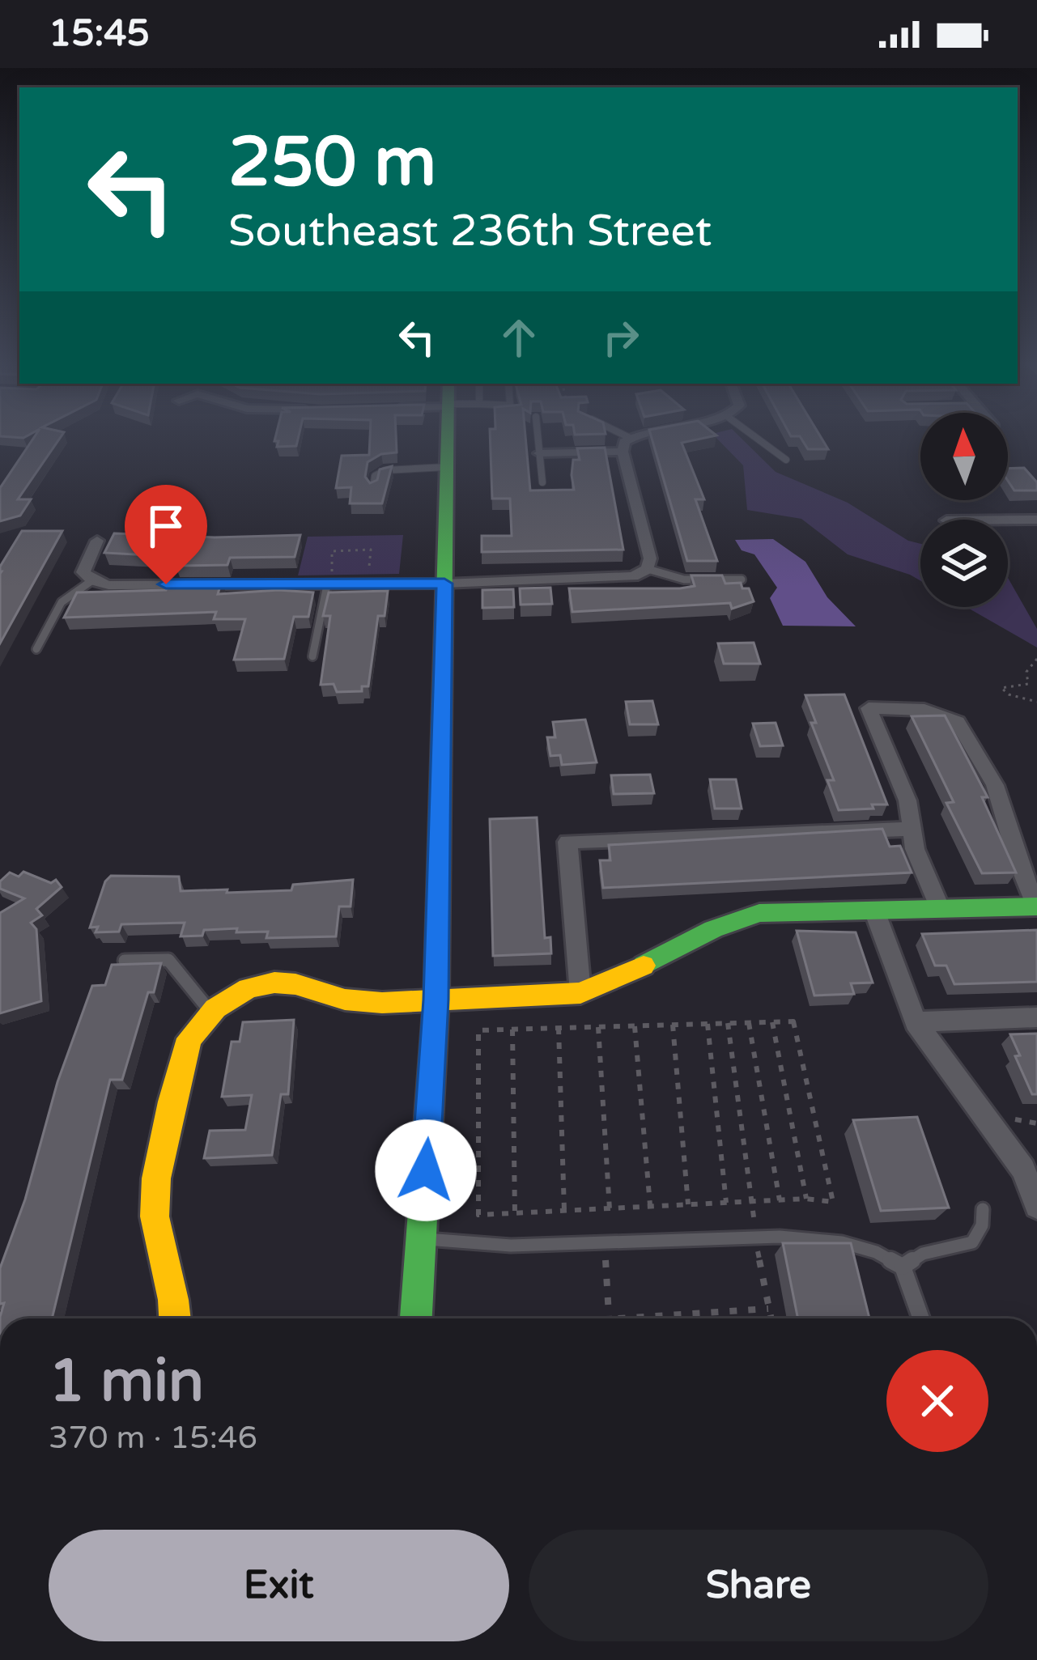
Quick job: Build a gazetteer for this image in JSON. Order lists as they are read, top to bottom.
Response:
{
  "north": "top",
  "page": {
    "status": "15:45",
    "turn": ["250 m", "Southeast 236th Street"],
    "heading": ["1 min", "370 m · 15:46"],
    "buttons": ["Exit", "Share"]
  }
}
